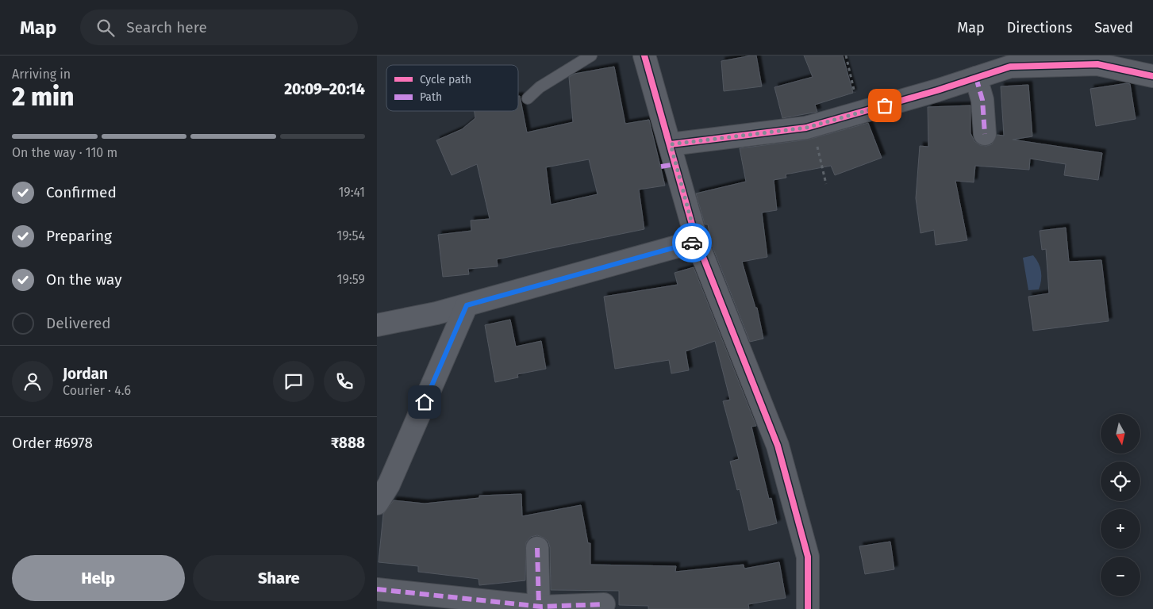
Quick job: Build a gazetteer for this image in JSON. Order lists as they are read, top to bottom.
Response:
{
  "legend": ["Cycle path", "Path"],
  "north": "bottom",
  "page": {
    "header": "Map",
    "search": "Search here",
    "nav": ["Map", "Directions", "Saved"],
    "heading": ["2 min", "Arriving in", "20:09–20:14"],
    "panel": [
      "Jordan",
      "Courier · 4.6",
      "Order #6978",
      "₹888"
    ],
    "bar": "On the way · 110 m",
    "list": [
      ["Confirmed", "19:41"],
      ["Preparing", "19:54"],
      ["On the way", "19:59"],
      "Delivered"
    ],
    "map_buttons": ["+", "−"],
    "buttons": ["Help", "Share"]
  }
}
